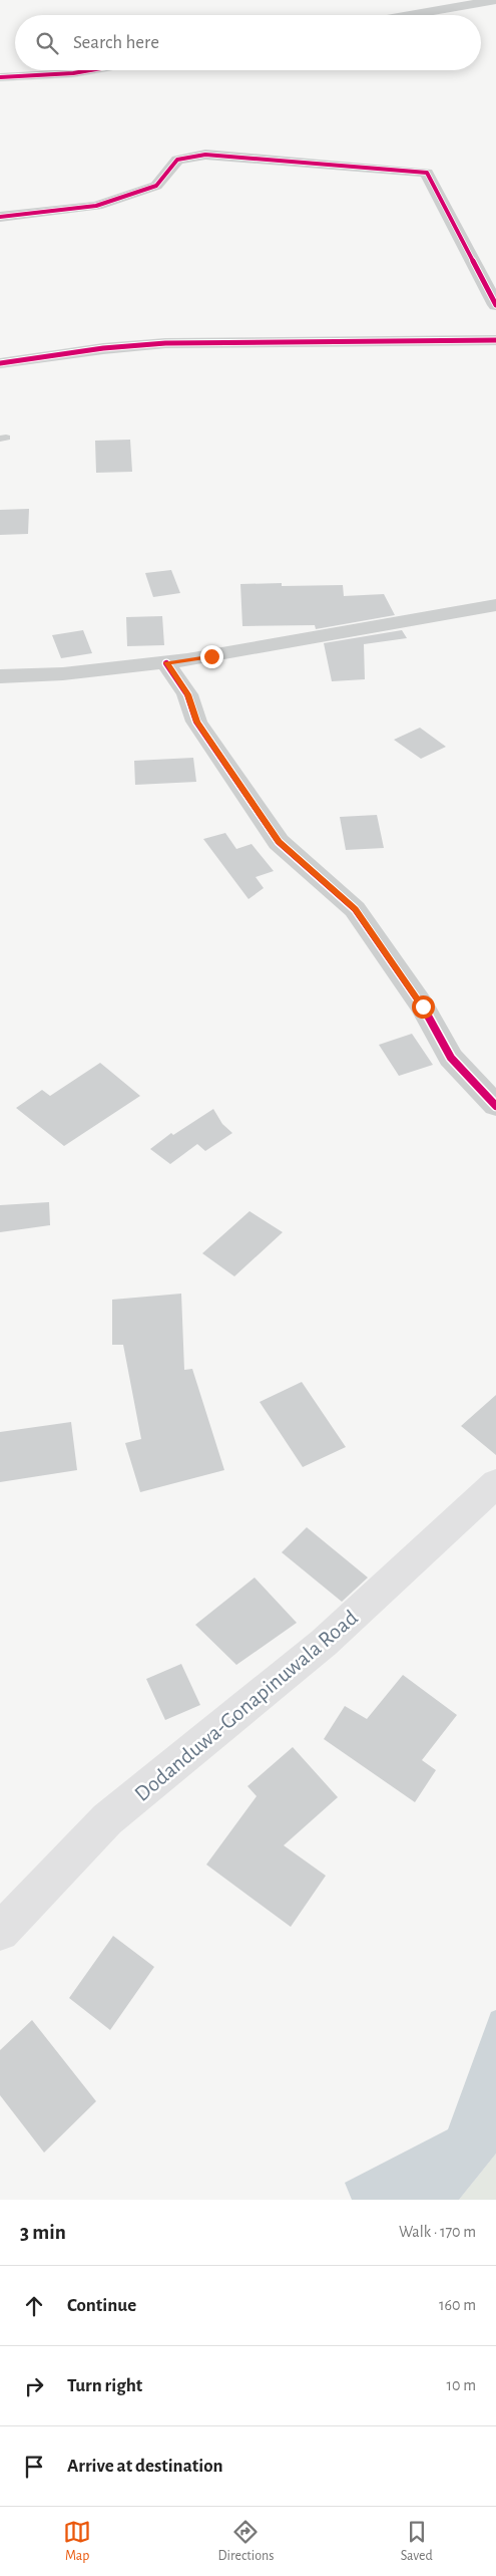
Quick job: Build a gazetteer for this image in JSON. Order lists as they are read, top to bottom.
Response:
{
  "streets": {
    "main road": ["Dodanduwa-Gonapinuwala Road"]
  },
  "page": {
    "search": "Search here",
    "heading": ["3 min", "Walk · 170 m"],
    "list": [
      ["Continue", "160 m"],
      ["Turn right", "10 m"],
      "Arrive at destination"
    ],
    "nav": ["Map", "Directions", "Saved"]
  }
}
